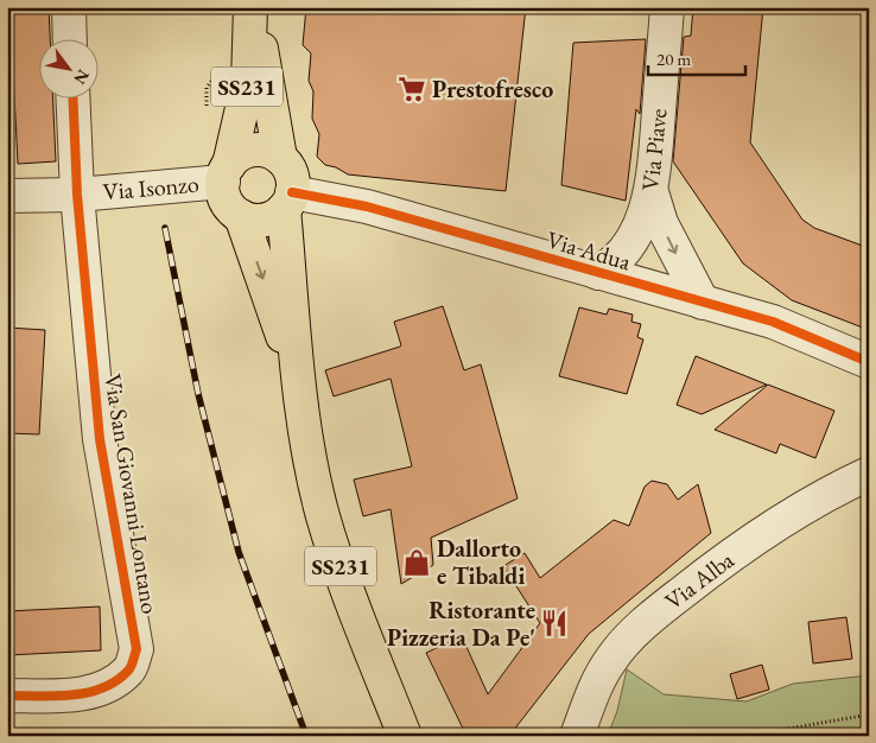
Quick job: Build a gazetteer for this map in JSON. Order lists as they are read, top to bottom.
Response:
{
  "streets": {
    "main road": ["SS231"],
    "street": [
      "Via Piave",
      "Via Isonzo",
      "Via Adua",
      "Via San Giovanni Lontano",
      "Via Alba"
    ]
  },
  "crossings": [
    ["SS231", "Via Isonzo"],
    ["SS231", "Via Adua"],
    ["Via Piave", "Via Adua"],
    ["Via Isonzo", "Via Adua"],
    ["Via Isonzo", "Via San Giovanni Lontano"]
  ],
  "places": {
    "supermarket": ["Prestofresco"],
    "shop": ["Dallorto e Tibaldi"],
    "restaurant": ["Ristorante Pizzeria Da Pe'"]
  },
  "scale_bar": "20 m",
  "north": "bottom right"
}
